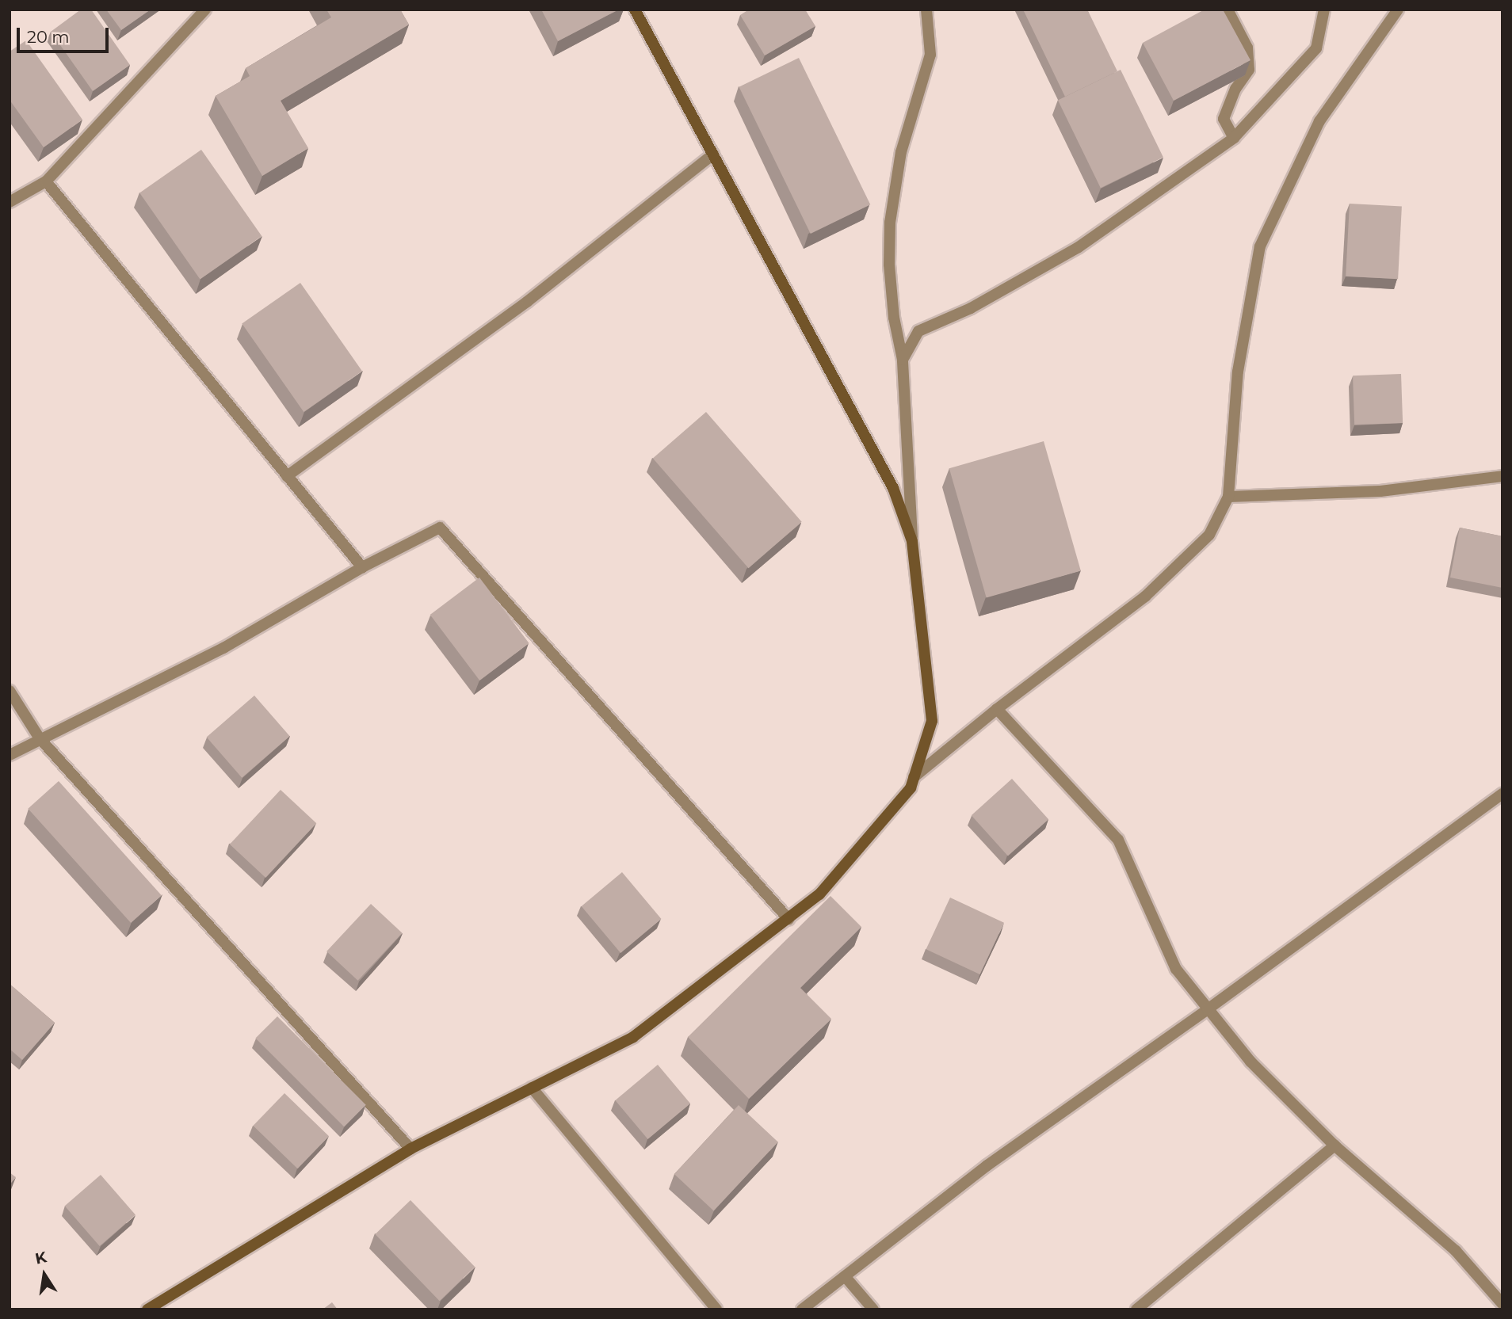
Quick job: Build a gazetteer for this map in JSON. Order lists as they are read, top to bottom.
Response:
{
  "scale_bar": "20 m",
  "north": "top"
}
